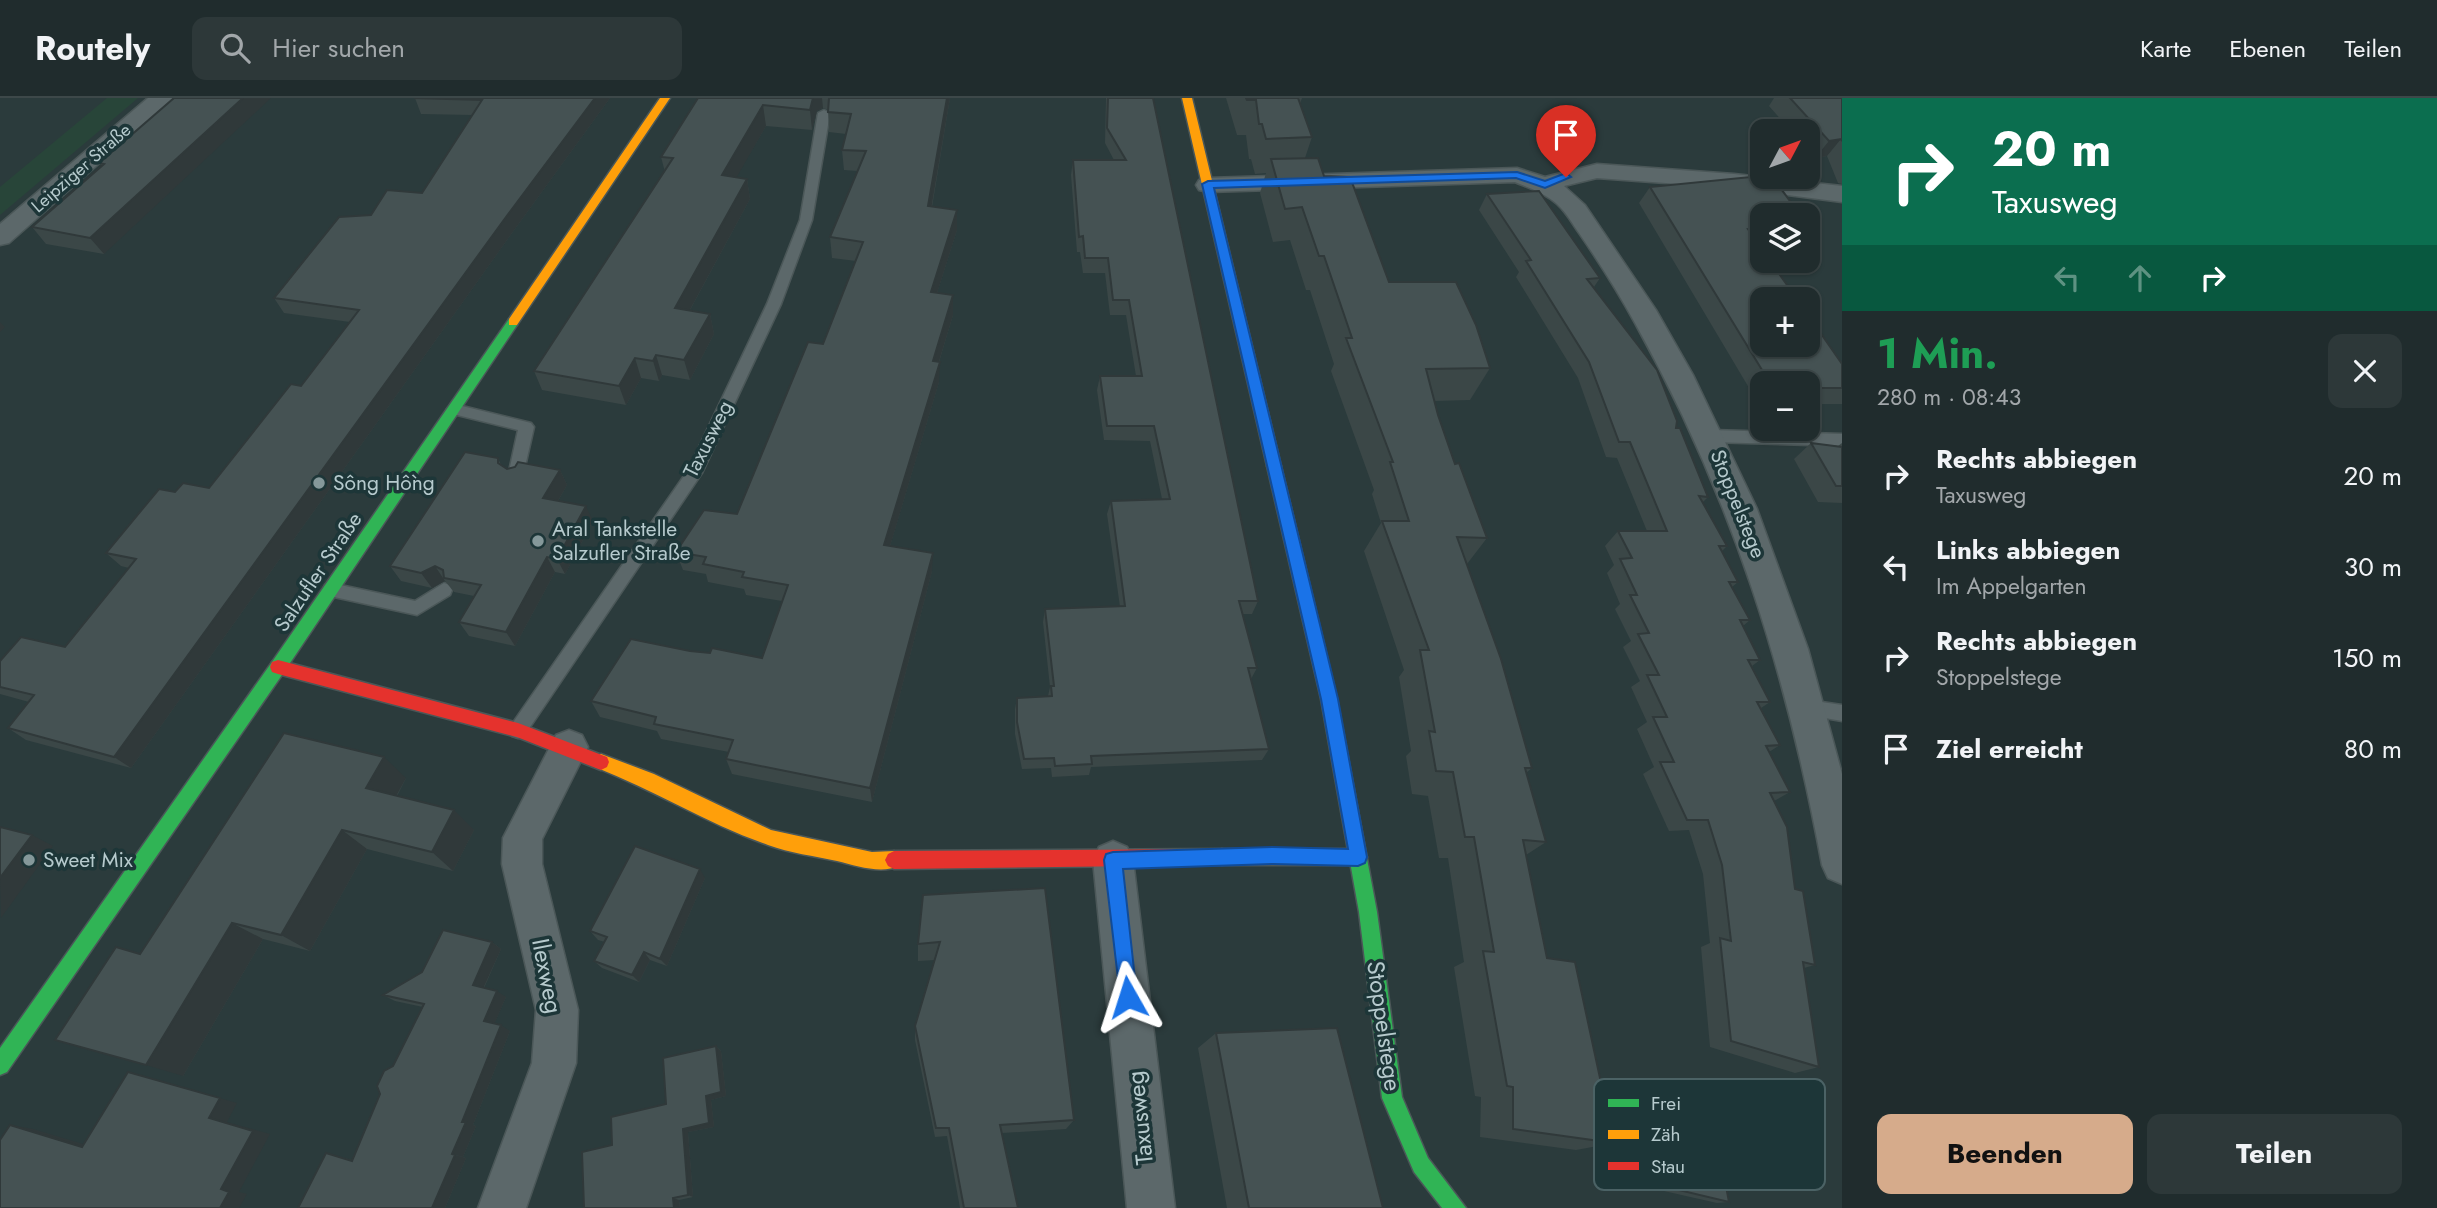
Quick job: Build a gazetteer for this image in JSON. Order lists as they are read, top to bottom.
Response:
{
  "streets": {
    "street": [
      "Leipziger Straße",
      "Taxusweg",
      "Stoppelstege",
      "Salzufler Straße",
      "Ilexweg"
    ]
  },
  "places": ["Sông Hồng", "Aral Tankstelle Salzufler Straße", "Sweet Mix"],
  "legend": ["Frei", "Zäh", "Stau"],
  "north": "top right",
  "page": {
    "header": "Routely",
    "search": "Hier suchen",
    "nav": ["Karte", "Ebenen", "Teilen"],
    "turn": ["20 m", "Taxusweg"],
    "map_buttons": ["+", "−"],
    "heading": ["1 Min.", "280 m · 08:43"],
    "list": [
      {
        "name": "Rechts abbiegen",
        "note": "Taxusweg",
        "value": "20 m"
      },
      {
        "name": "Links abbiegen",
        "note": "Im Appelgarten",
        "value": "30 m"
      },
      {
        "name": "Rechts abbiegen",
        "note": "Stoppelstege",
        "value": "150 m"
      },
      {
        "name": "Ziel erreicht",
        "value": "80 m"
      }
    ],
    "buttons": ["Beenden", "Teilen"]
  }
}
